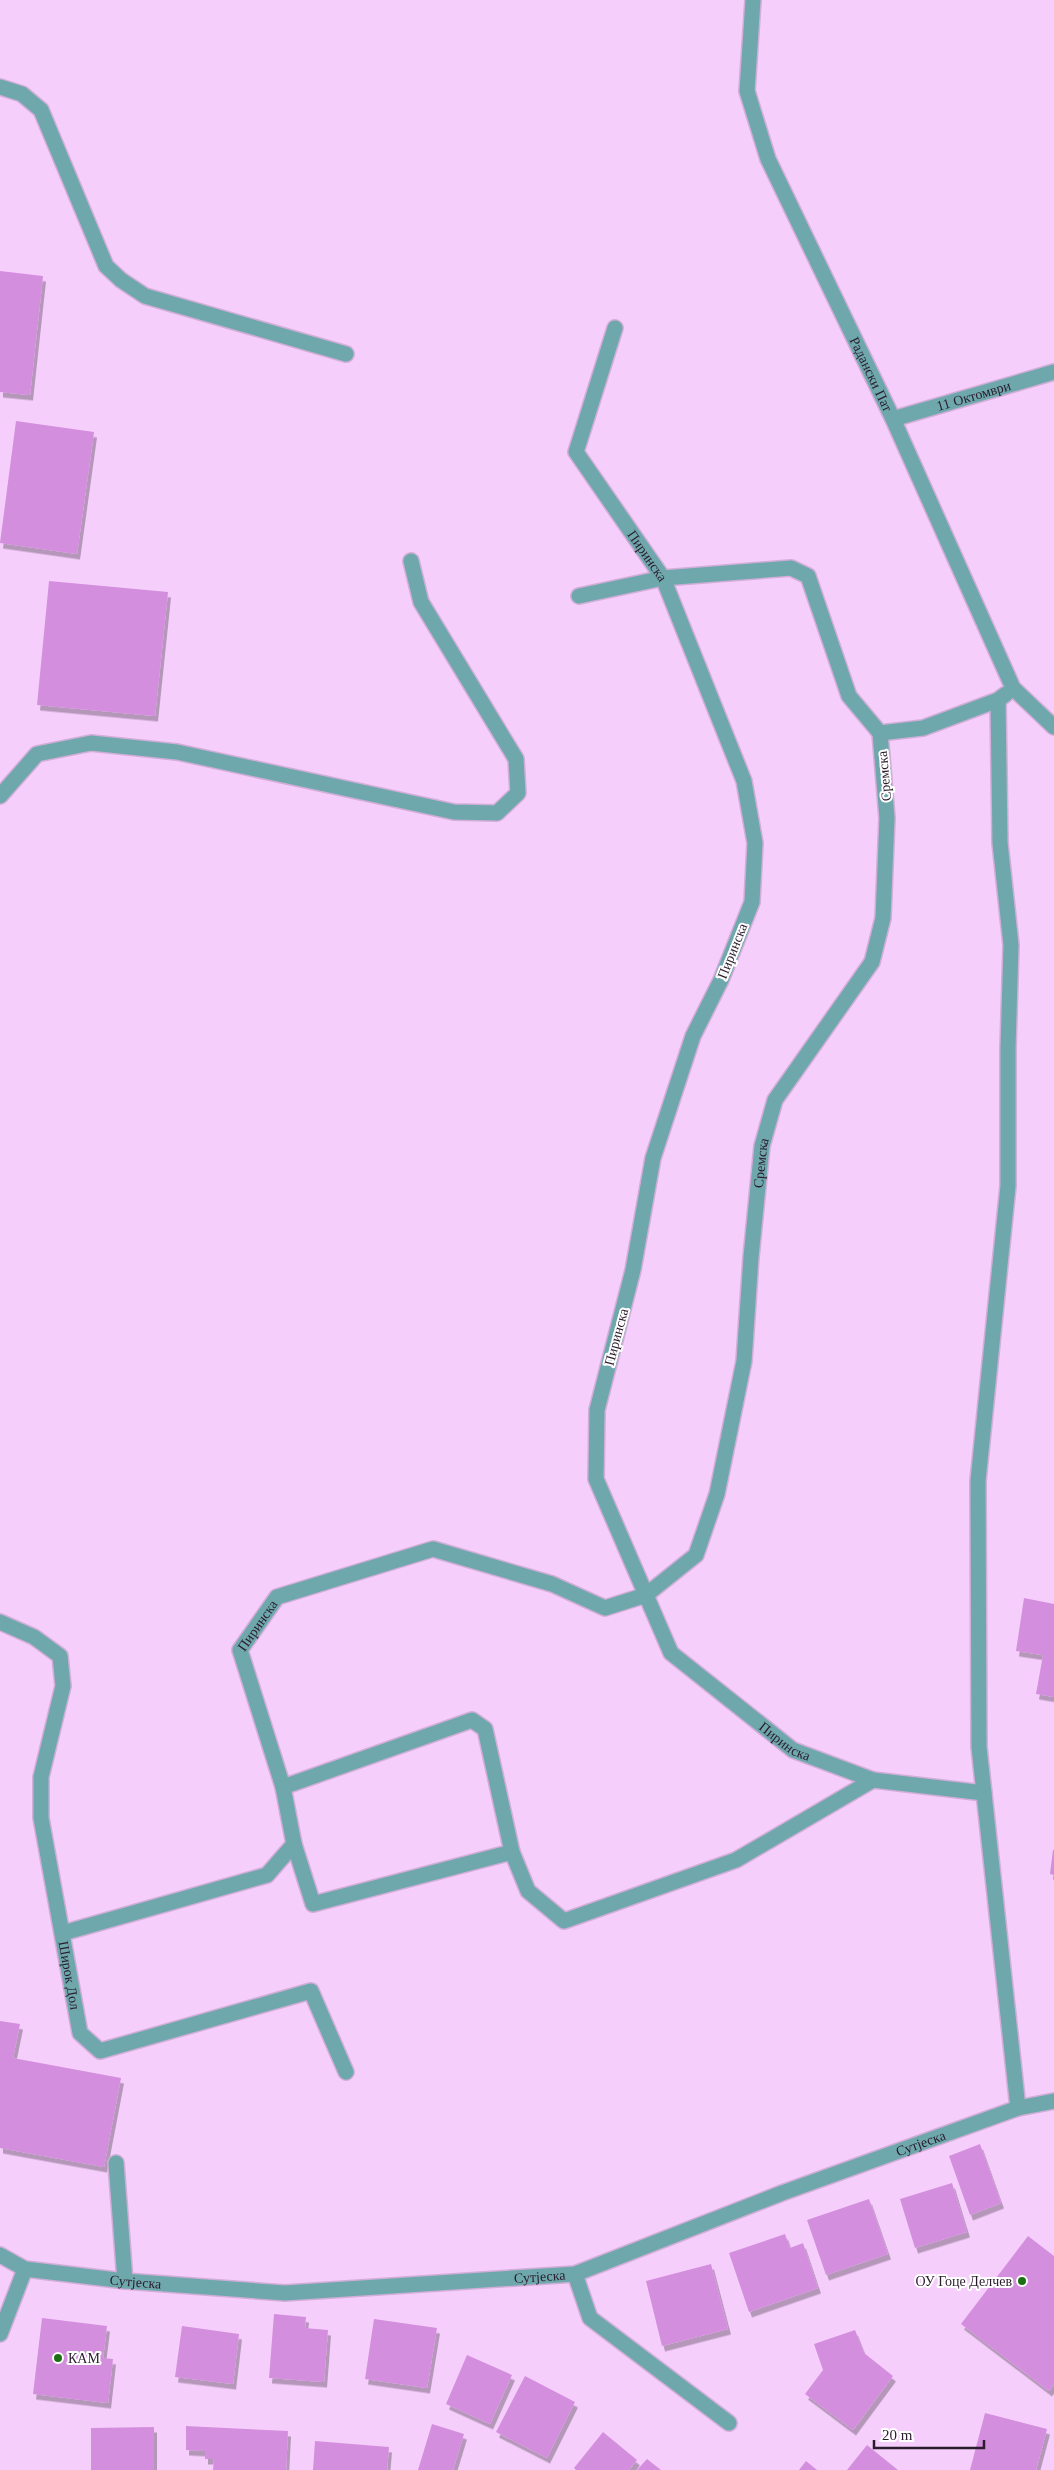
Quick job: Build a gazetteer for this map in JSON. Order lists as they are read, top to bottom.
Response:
{
  "streets": {
    "street": [
      "Радански Пат",
      "11 Октомври",
      "Пиринска",
      "Сремска",
      "Широк Дол",
      "Сутјеска"
    ]
  },
  "crossings": [
    ["Радански Пат", "11 Октомври"],
    ["Пиринска", "Сремска"]
  ],
  "places": ["ОУ Гоце Делчев", "КАМ"],
  "scale_bar": "20 m"
}
